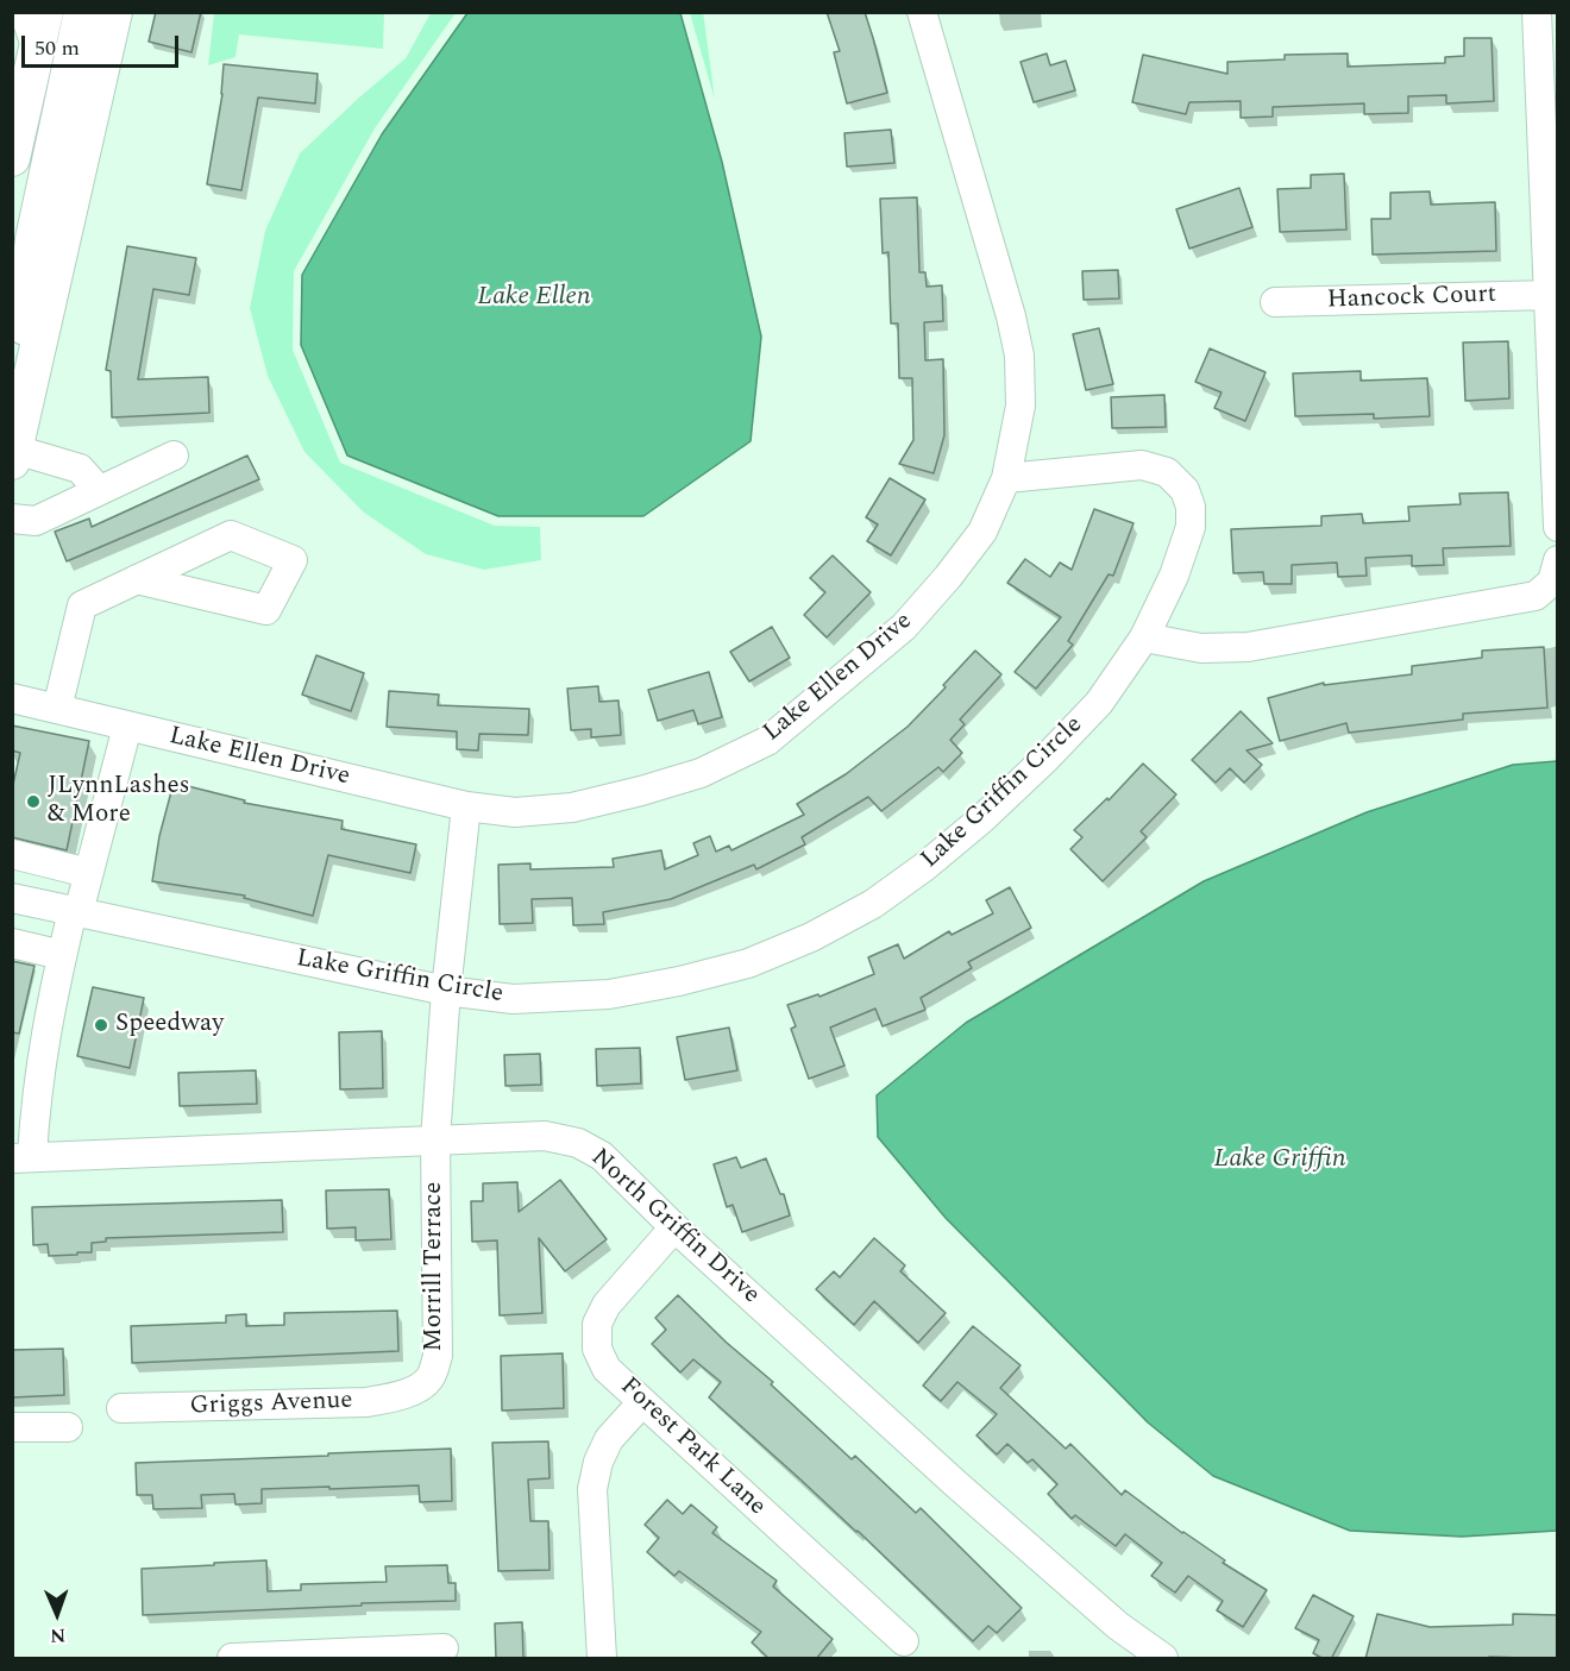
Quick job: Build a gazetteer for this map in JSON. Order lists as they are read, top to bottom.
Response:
{
  "streets": {
    "street": [
      "Hancock Court",
      "Lake Ellen Drive",
      "Lake Griffin Circle",
      "North Griffin Drive",
      "Morrill Terrace",
      "Griggs Avenue",
      "Forest Park Lane"
    ]
  },
  "crossings": [
    ["Lake Ellen Drive", "Lake Griffin Circle"],
    ["Lake Ellen Drive", "Morrill Terrace"],
    ["Lake Griffin Circle", "Morrill Terrace"],
    ["North Griffin Drive", "Morrill Terrace"],
    ["North Griffin Drive", "Forest Park Lane"],
    ["Morrill Terrace", "Griggs Avenue"]
  ],
  "water": ["Lake Ellen", "Lake Griffin"],
  "places": ["JLynnLashes & More", "Speedway"],
  "scale_bar": "50 m",
  "north": "bottom"
}
